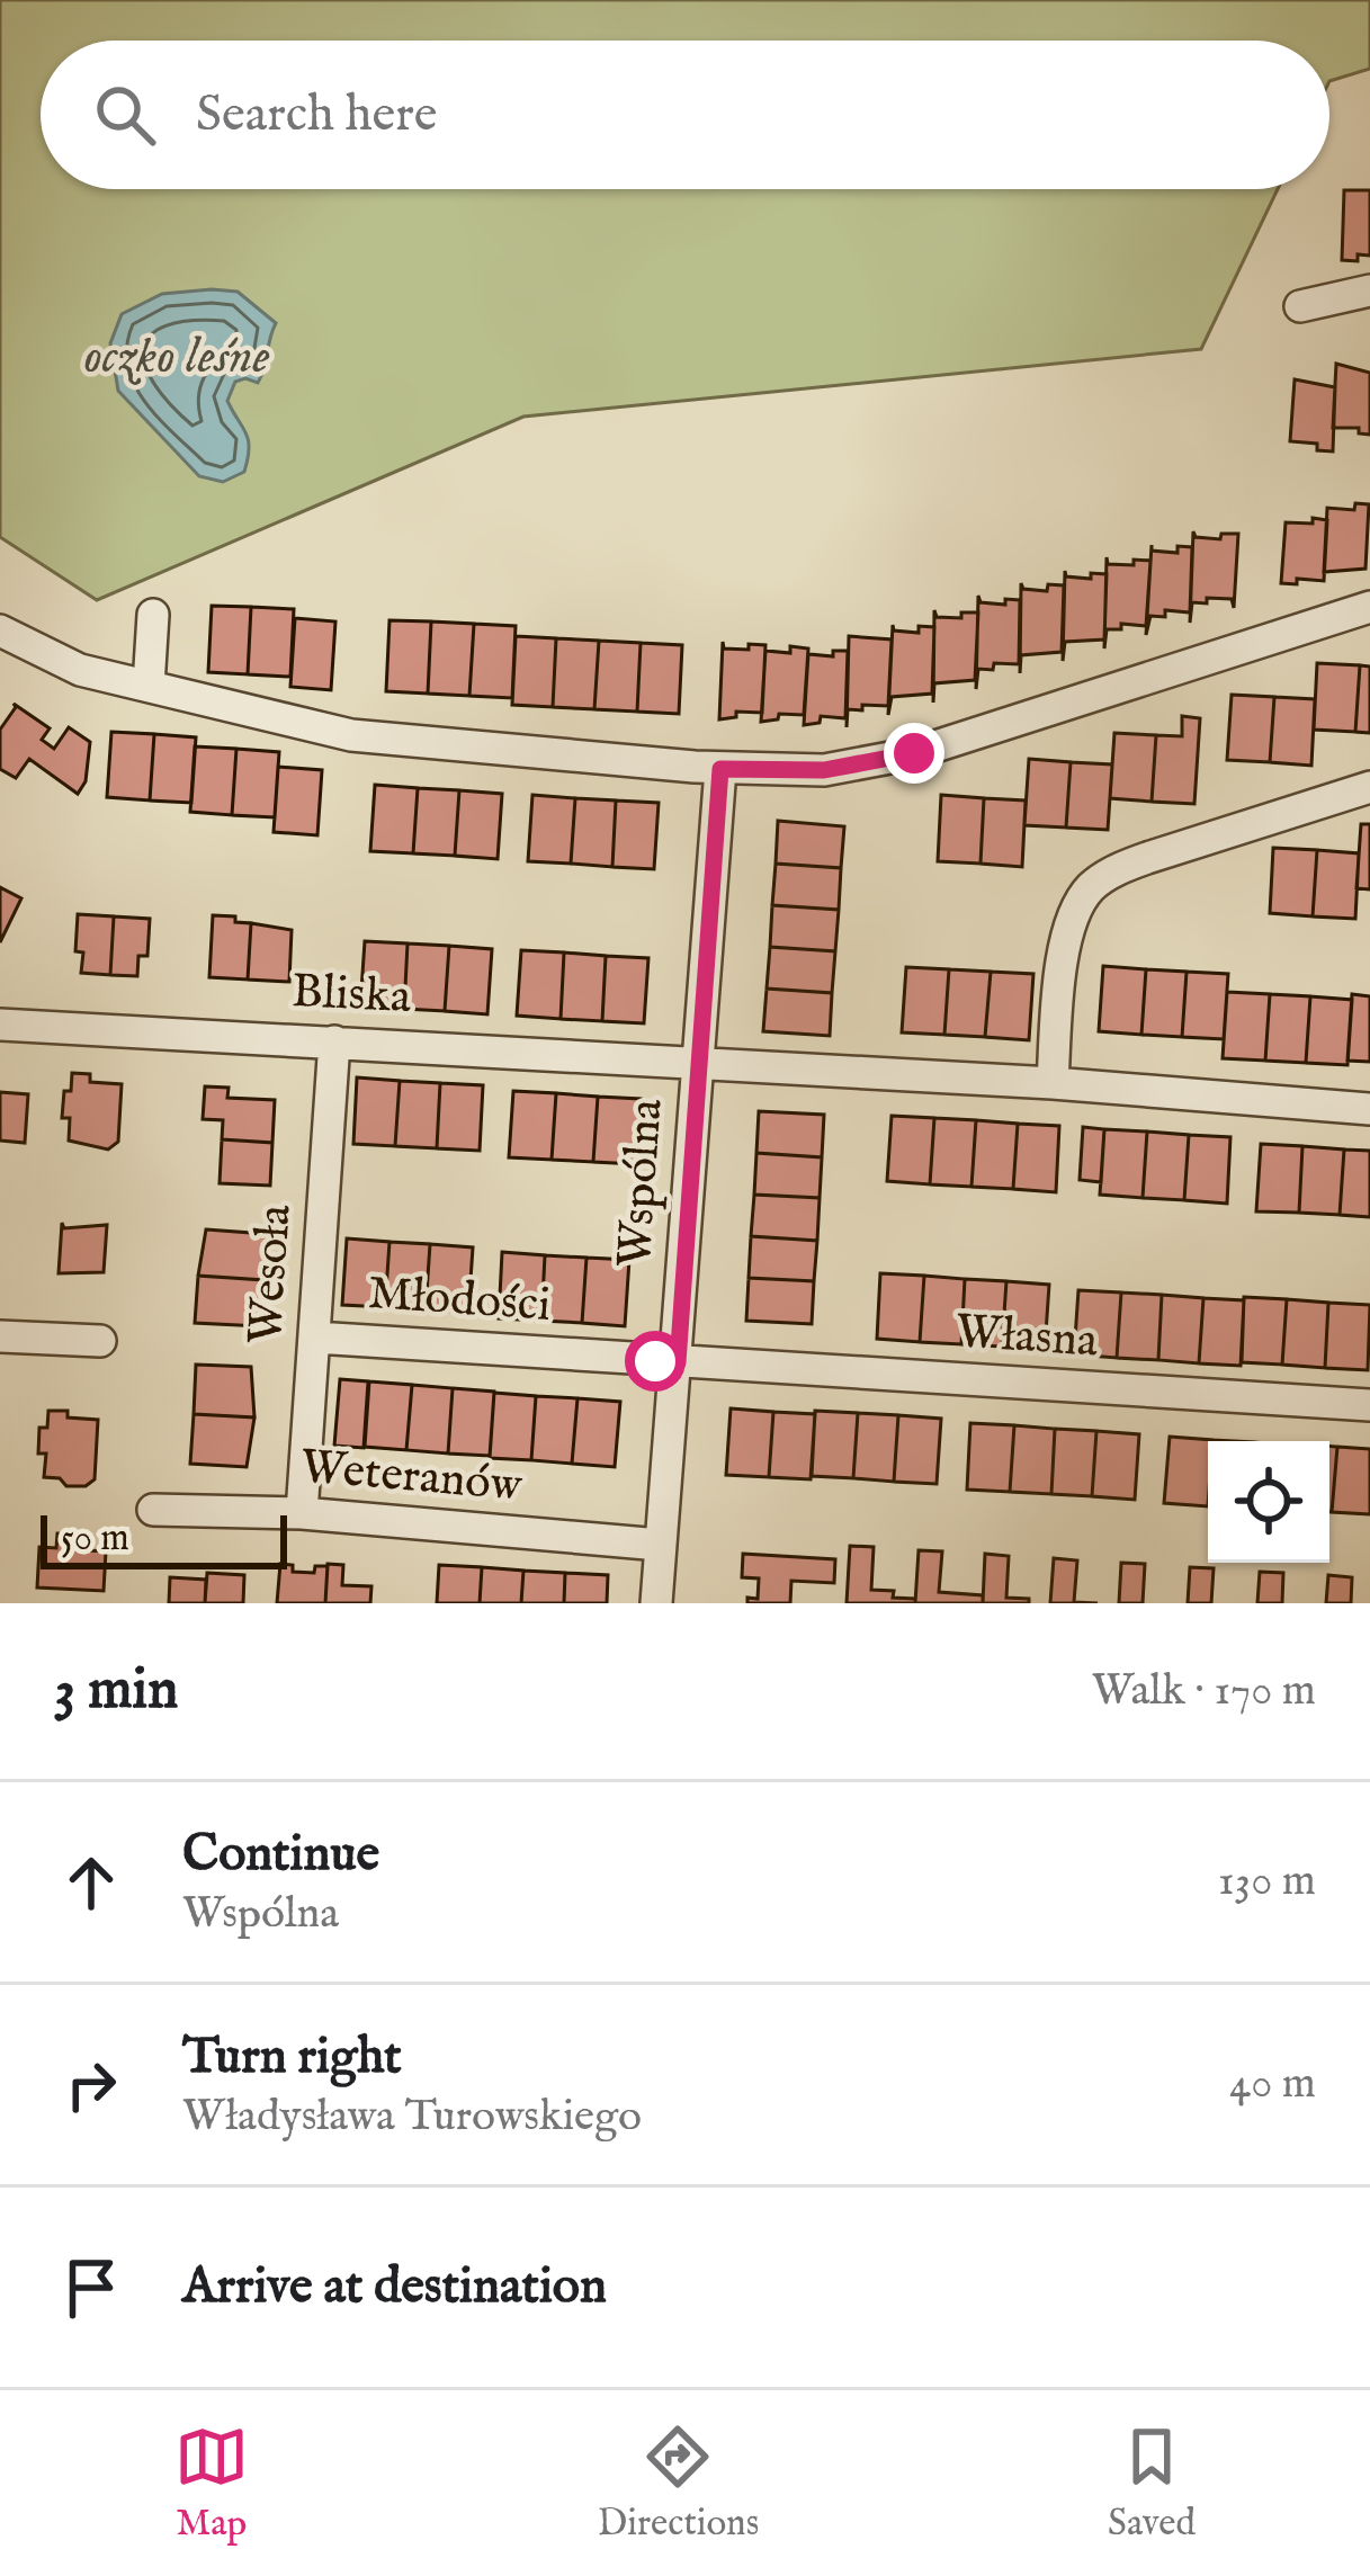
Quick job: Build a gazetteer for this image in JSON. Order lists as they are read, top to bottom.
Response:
{
  "streets": {
    "street": [
      "Bliska",
      "Wspólna",
      "Wesoła",
      "Młodości",
      "Własna",
      "Weteranów"
    ]
  },
  "crossings": [
    ["Bliska", "Wspólna"],
    ["Bliska", "Wesoła"],
    ["Wspólna", "Młodości"],
    ["Wspólna", "Własna"],
    ["Wspólna", "Weteranów"],
    ["Wesoła", "Młodości"],
    ["Wesoła", "Weteranów"],
    ["Młodości", "Własna"]
  ],
  "water": ["oczko leśne"],
  "scale_bar": "50 m",
  "page": {
    "search": "Search here",
    "scale": "50 m",
    "heading": ["3 min", "Walk · 170 m"],
    "list": [
      ["Continue", "Wspólna", "130 m"],
      ["Turn right", "Władysława Turowskiego", "40 m"],
      "Arrive at destination"
    ],
    "nav": ["Map", "Directions", "Saved"]
  }
}
